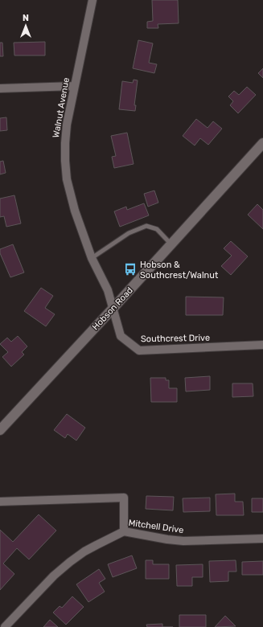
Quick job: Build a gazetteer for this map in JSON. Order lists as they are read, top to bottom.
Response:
{
  "streets": {
    "main road": ["Hobson Road"],
    "street": ["Walnut Avenue", "Southcrest Drive", "Mitchell Drive"]
  },
  "crossings": [
    ["Walnut Avenue", "Hobson Road"],
    ["Walnut Avenue", "Southcrest Drive"],
    ["Hobson Road", "Southcrest Drive"]
  ],
  "places": {
    "bus stop": ["Hobson & Southcrest/Walnut"]
  },
  "north": "top"
}
